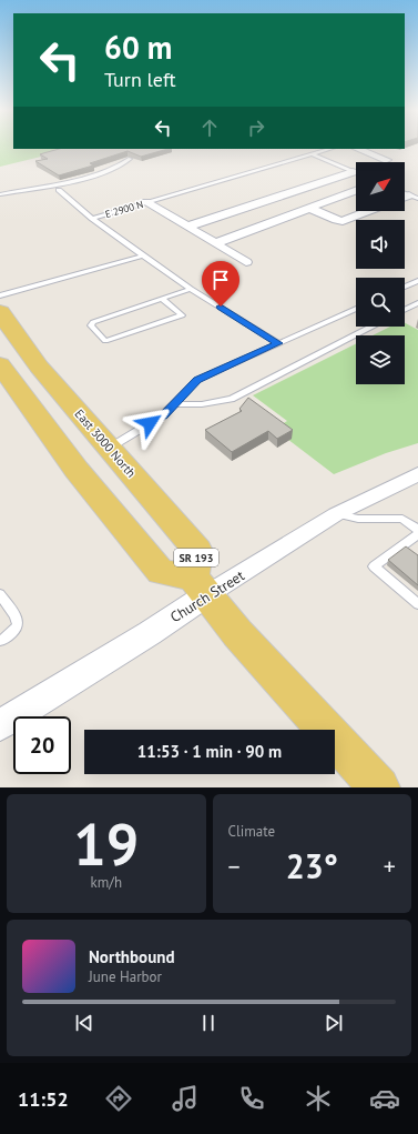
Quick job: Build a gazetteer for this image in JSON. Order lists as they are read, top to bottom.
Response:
{
  "streets": {
    "main road": ["East 3000 North", "SR 193"],
    "street": ["Church Street"],
    "lane": ["E 2900 N"]
  },
  "crossings": [
    ["East 3000 North", "SR 193"],
    ["East 3000 North", "Church Street"],
    ["SR 193", "Church Street"]
  ],
  "north": "top right",
  "page": {
    "turn": ["60 m", "Turn left"],
    "limit": "20",
    "trip": "11:53 · 1 min · 90 m",
    "tile": [
      ["19", "km/h"],
      "Climate"
    ],
    "heat": ["−", "23°", "+"],
    "song": ["Northbound", "June Harbor"],
    "tabs": "11:52"
  }
}
